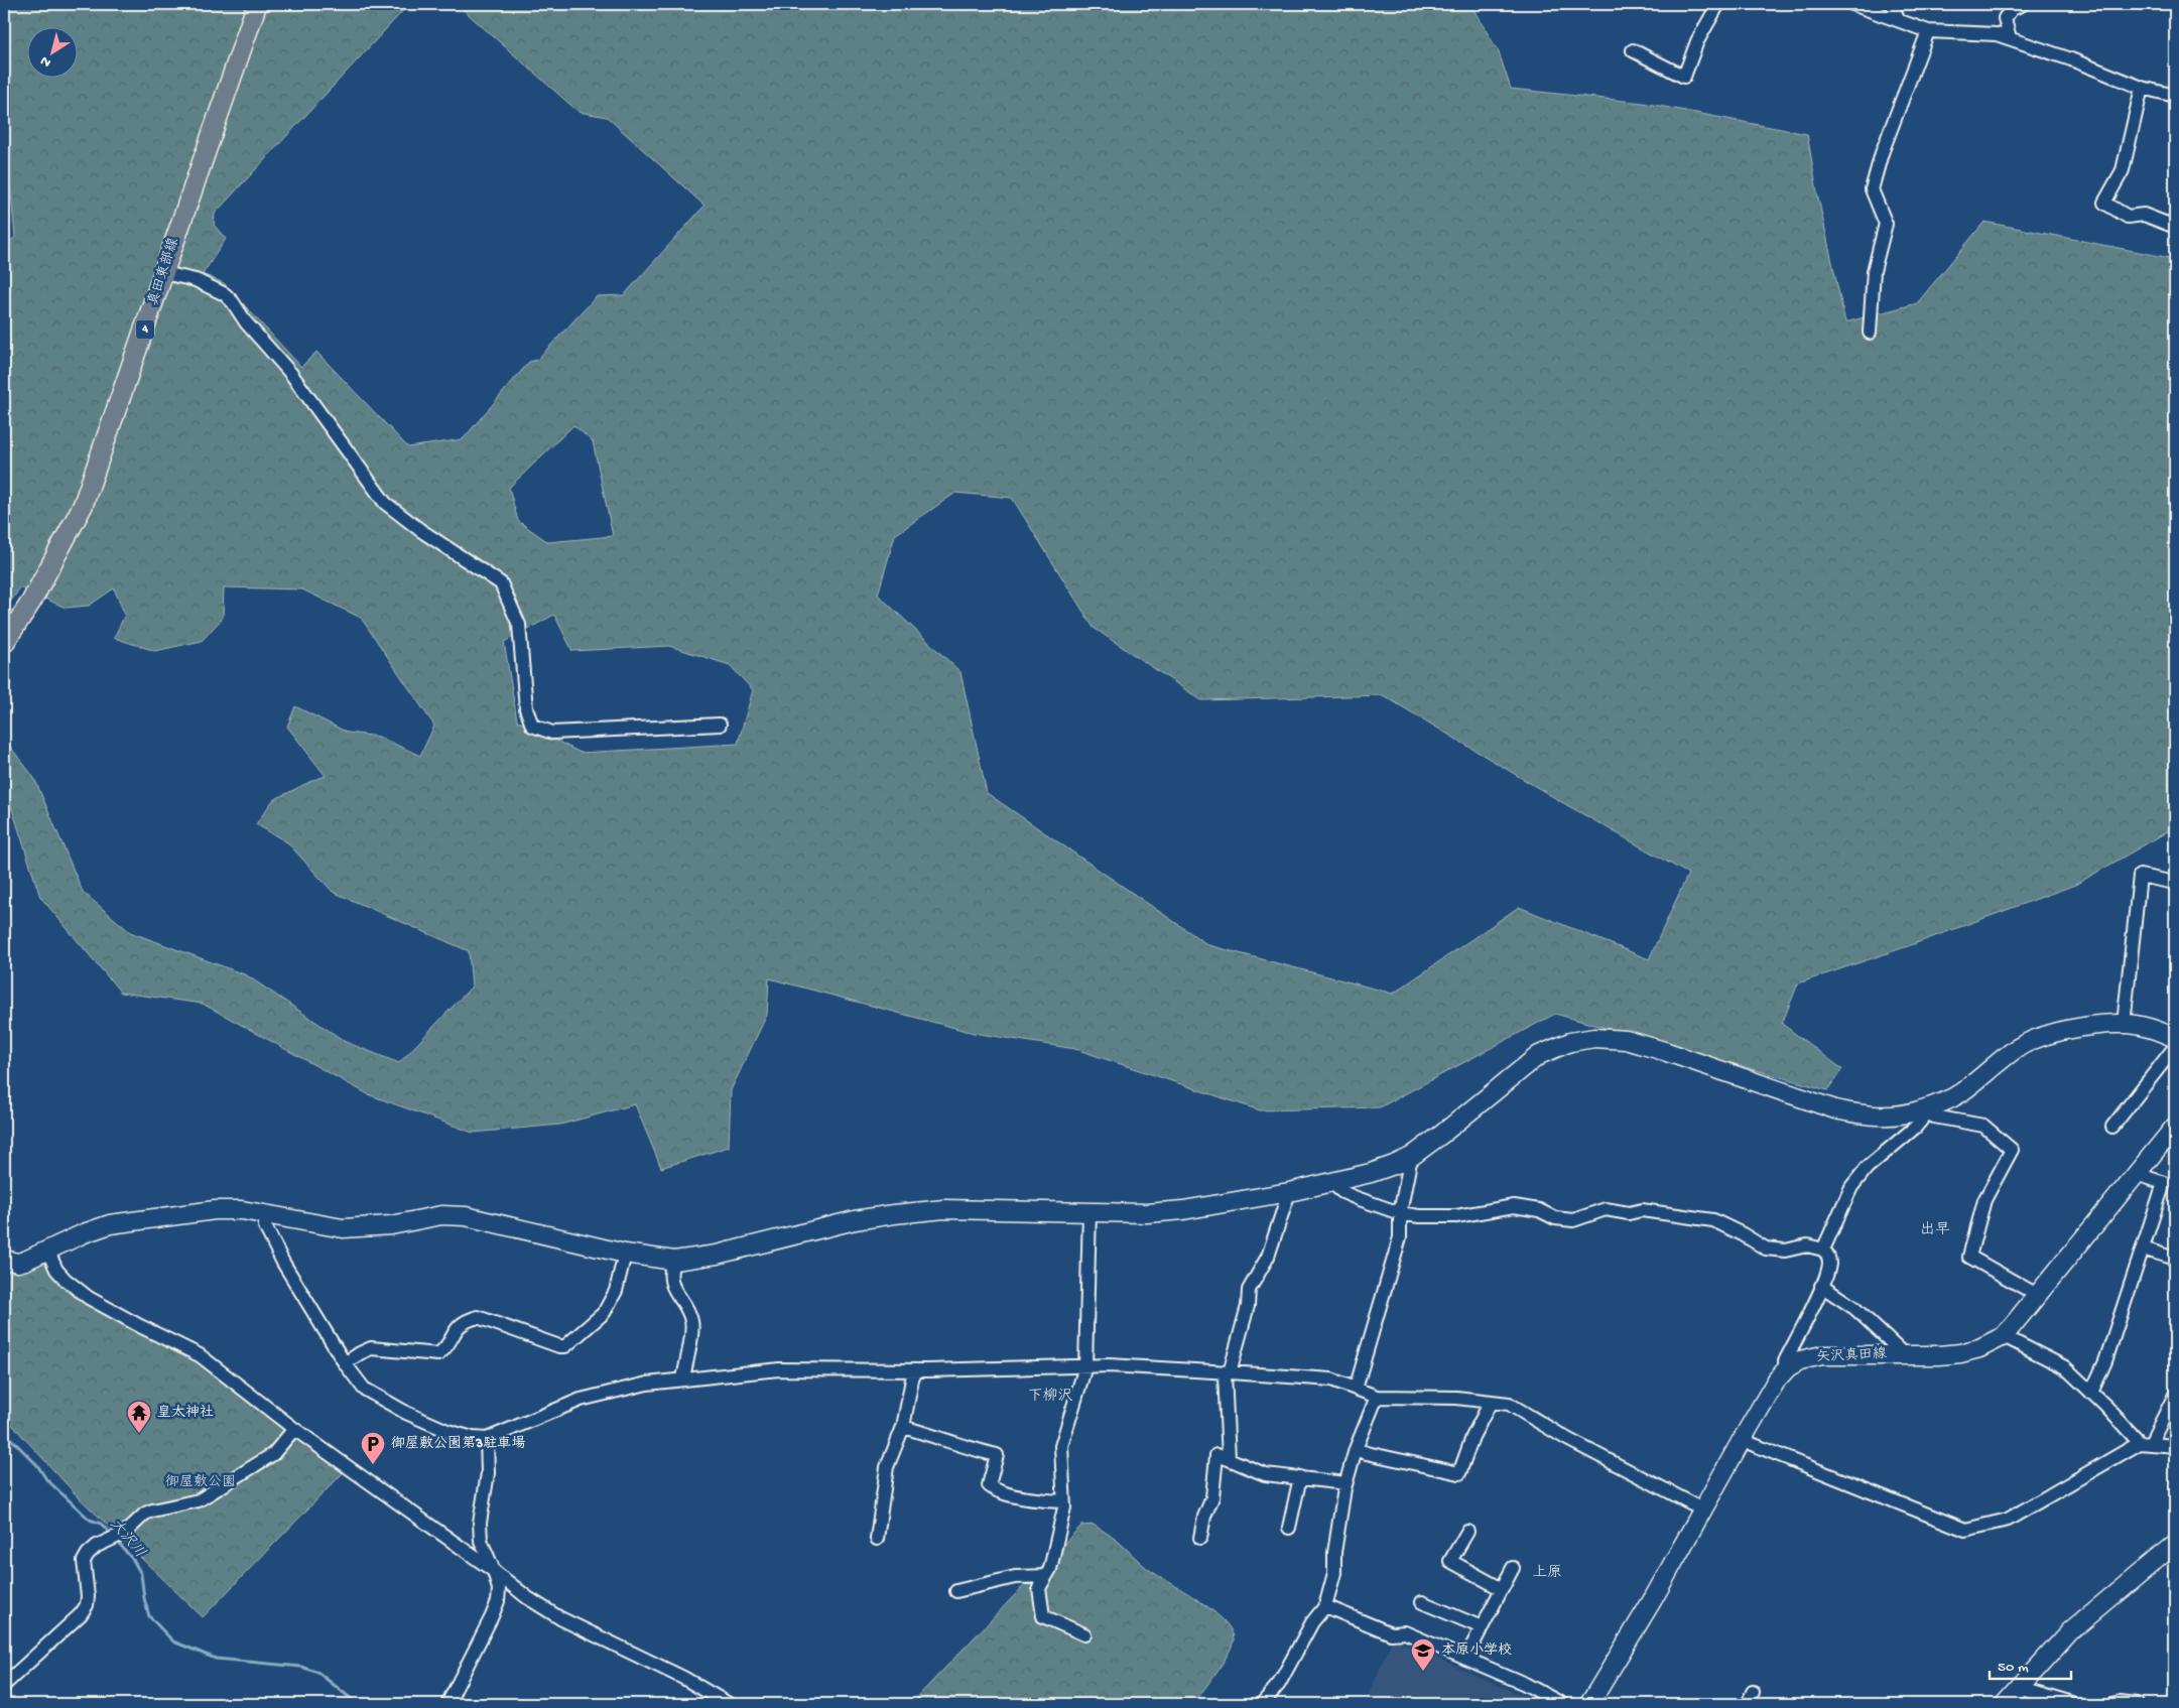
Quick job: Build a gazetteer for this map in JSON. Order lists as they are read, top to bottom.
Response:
{
  "streets": {
    "main road": ["真田東部線", "4"],
    "street": ["矢沢真田線"]
  },
  "districts": ["出早", "下柳沢", "上原"],
  "water": ["大沢川"],
  "parks": ["御屋敷公園"],
  "places": {
    "temple": ["皇太神社"],
    "parking": ["御屋敷公園第3駐車場"],
    "school or university": ["本原小学校"]
  },
  "scale_bar": "50 m",
  "north": "bottom left"
}
